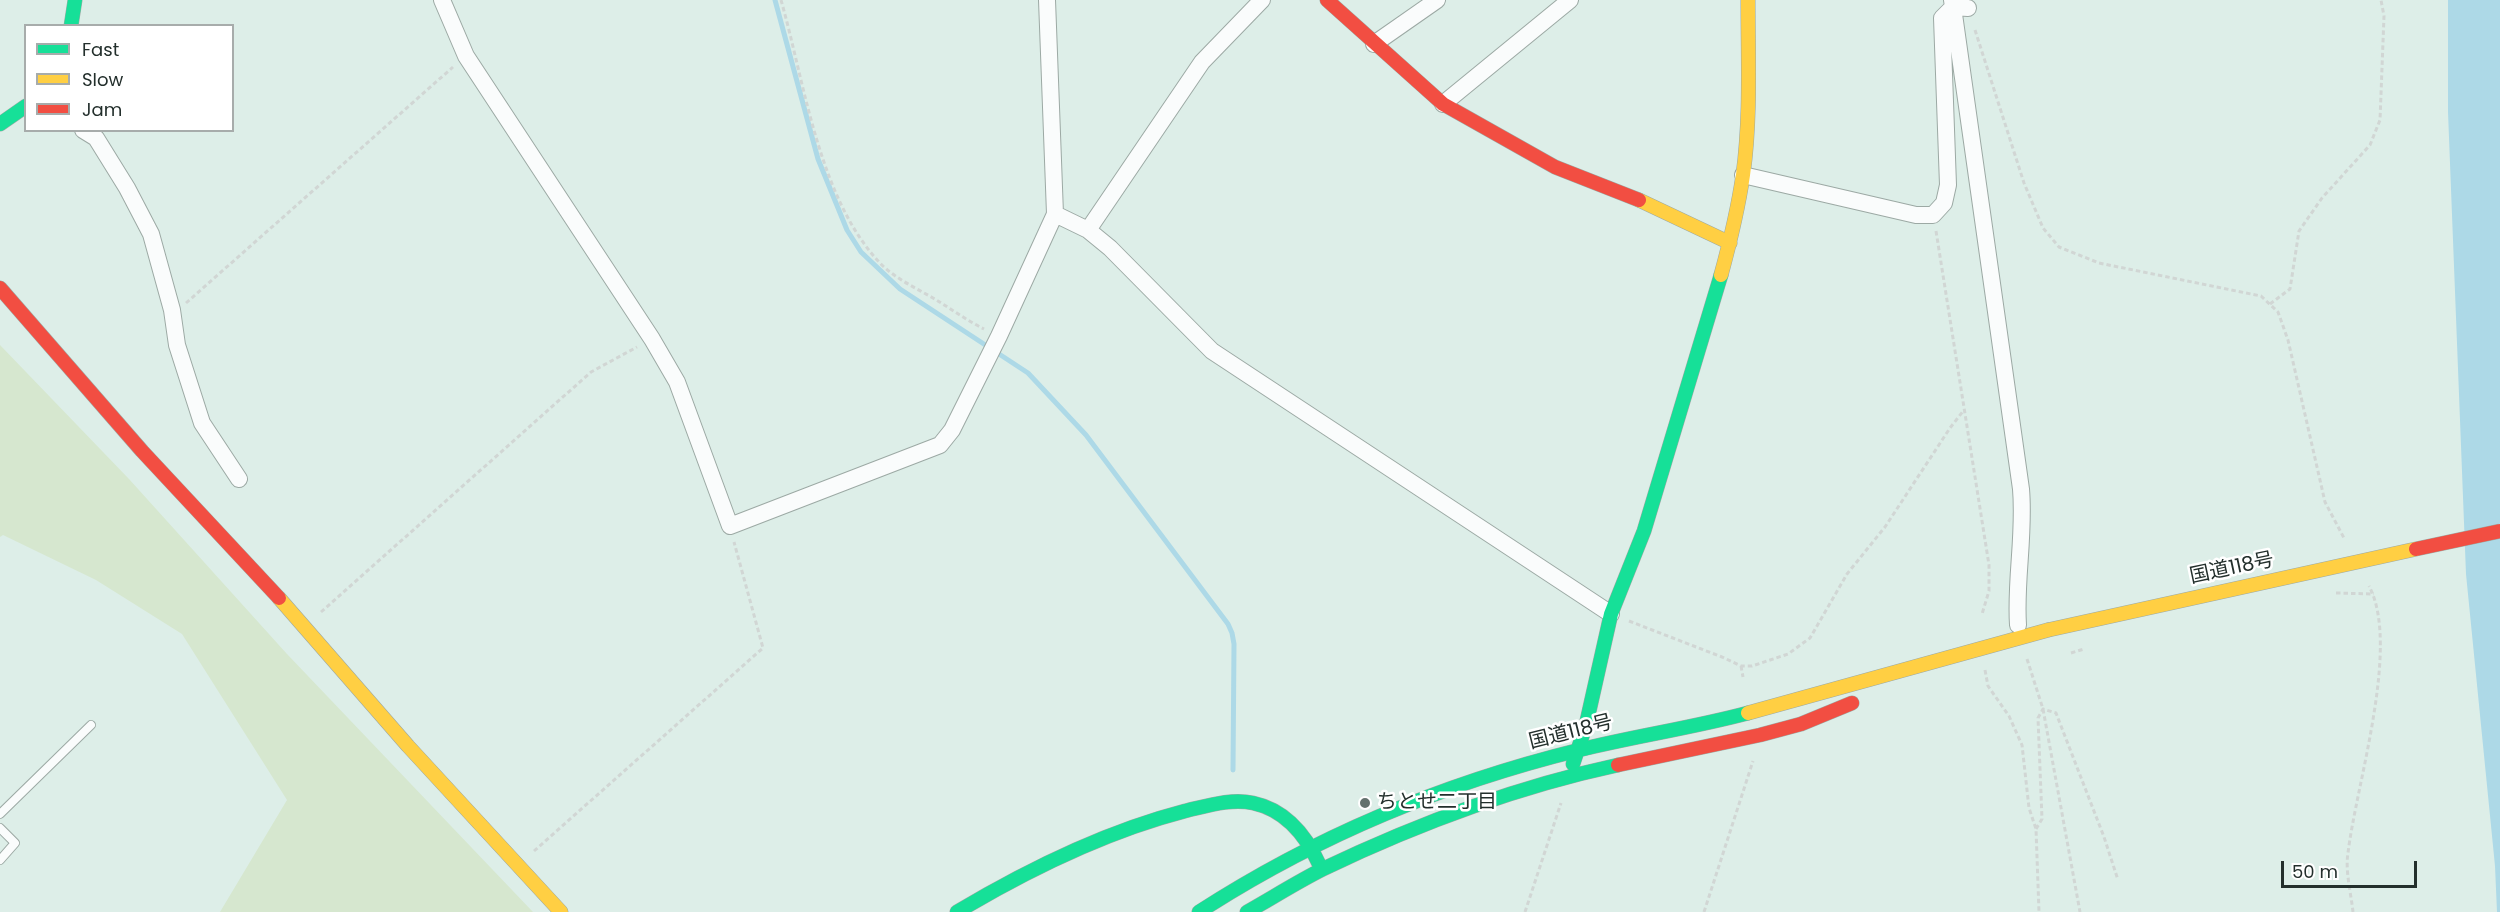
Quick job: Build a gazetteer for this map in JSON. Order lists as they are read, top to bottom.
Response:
{
  "streets": {
    "main road": ["国道118号"]
  },
  "places": ["ちとせ二丁目"],
  "legend": ["Fast", "Slow", "Jam"],
  "scale_bar": "50 m"
}
